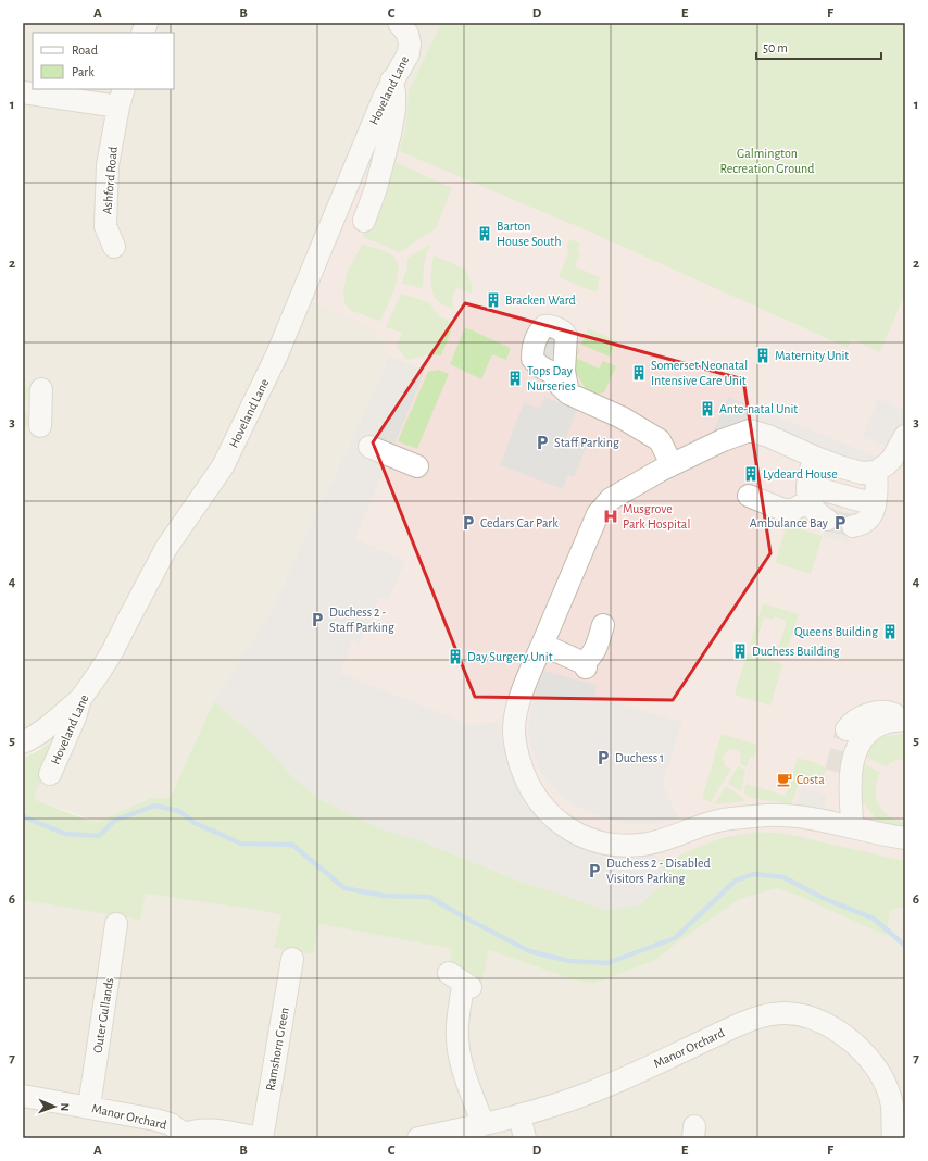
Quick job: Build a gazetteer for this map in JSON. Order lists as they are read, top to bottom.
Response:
{
  "streets": {
    "street": [
      "Hoveland Lane",
      "Ashford Road",
      "Outer Gullands",
      "Manor Orchard",
      "Ramshorn Green"
    ]
  },
  "crossings": [
    ["Outer Gullands", "Manor Orchard"],
    ["Manor Orchard", "Ramshorn Green"]
  ],
  "parks": ["Galmington Recreation Ground"],
  "places": {
    "building": [
      "Barton House South",
      "Bracken Ward",
      "Maternity Unit",
      "Somerset Neonatal Intensive Care Unit",
      "Tops Day Nurseries",
      "Ante-natal Unit",
      "Lydeard House",
      "Queens Building",
      "Duchess Building",
      "Day Surgery Unit"
    ],
    "parking": [
      "Staff Parking",
      "Cedars Car Park",
      "Ambulance Bay",
      "Duchess 2 - Staff Parking",
      "Duchess 1",
      "Duchess 2 - Disabled Visitors Parking"
    ],
    "hospital": ["Musgrove Park Hospital"],
    "cafe": ["Costa"]
  },
  "legend": ["Road", "Park"],
  "scale_bar": "50 m",
  "north": "right",
  "grid": {
    "columns": [
      "A",
      "B",
      "C",
      "D",
      "E",
      "F"
    ],
    "rows": [
      "1",
      "2",
      "3",
      "4",
      "5",
      "6",
      "7"
    ]
  }
}
